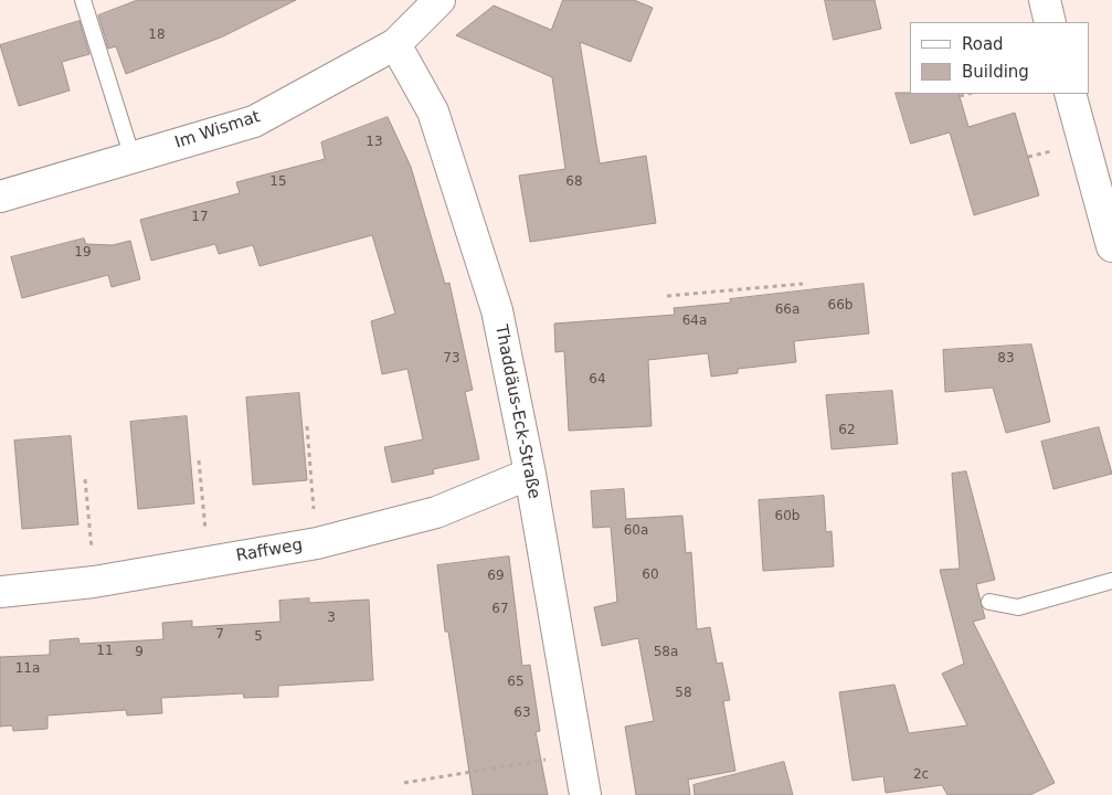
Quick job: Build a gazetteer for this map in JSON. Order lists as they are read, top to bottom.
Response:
{
  "streets": {
    "street": ["Im Wismat", "Thaddäus-Eck-Straße", "Raffweg"]
  },
  "crossings": [
    ["Im Wismat", "Thaddäus-Eck-Straße"],
    ["Thaddäus-Eck-Straße", "Raffweg"]
  ],
  "house_numbers": [
    "18",
    "13",
    "15",
    "68",
    "17",
    "19",
    "66b",
    "66a",
    "64a",
    "73",
    "83",
    "64",
    "62",
    "60b",
    "60a",
    "60",
    "69",
    "67",
    "3",
    "7",
    "5",
    "11",
    "9",
    "58a",
    "11a",
    "65",
    "58",
    "63",
    "2c"
  ],
  "legend": ["Road", "Building"]
}
